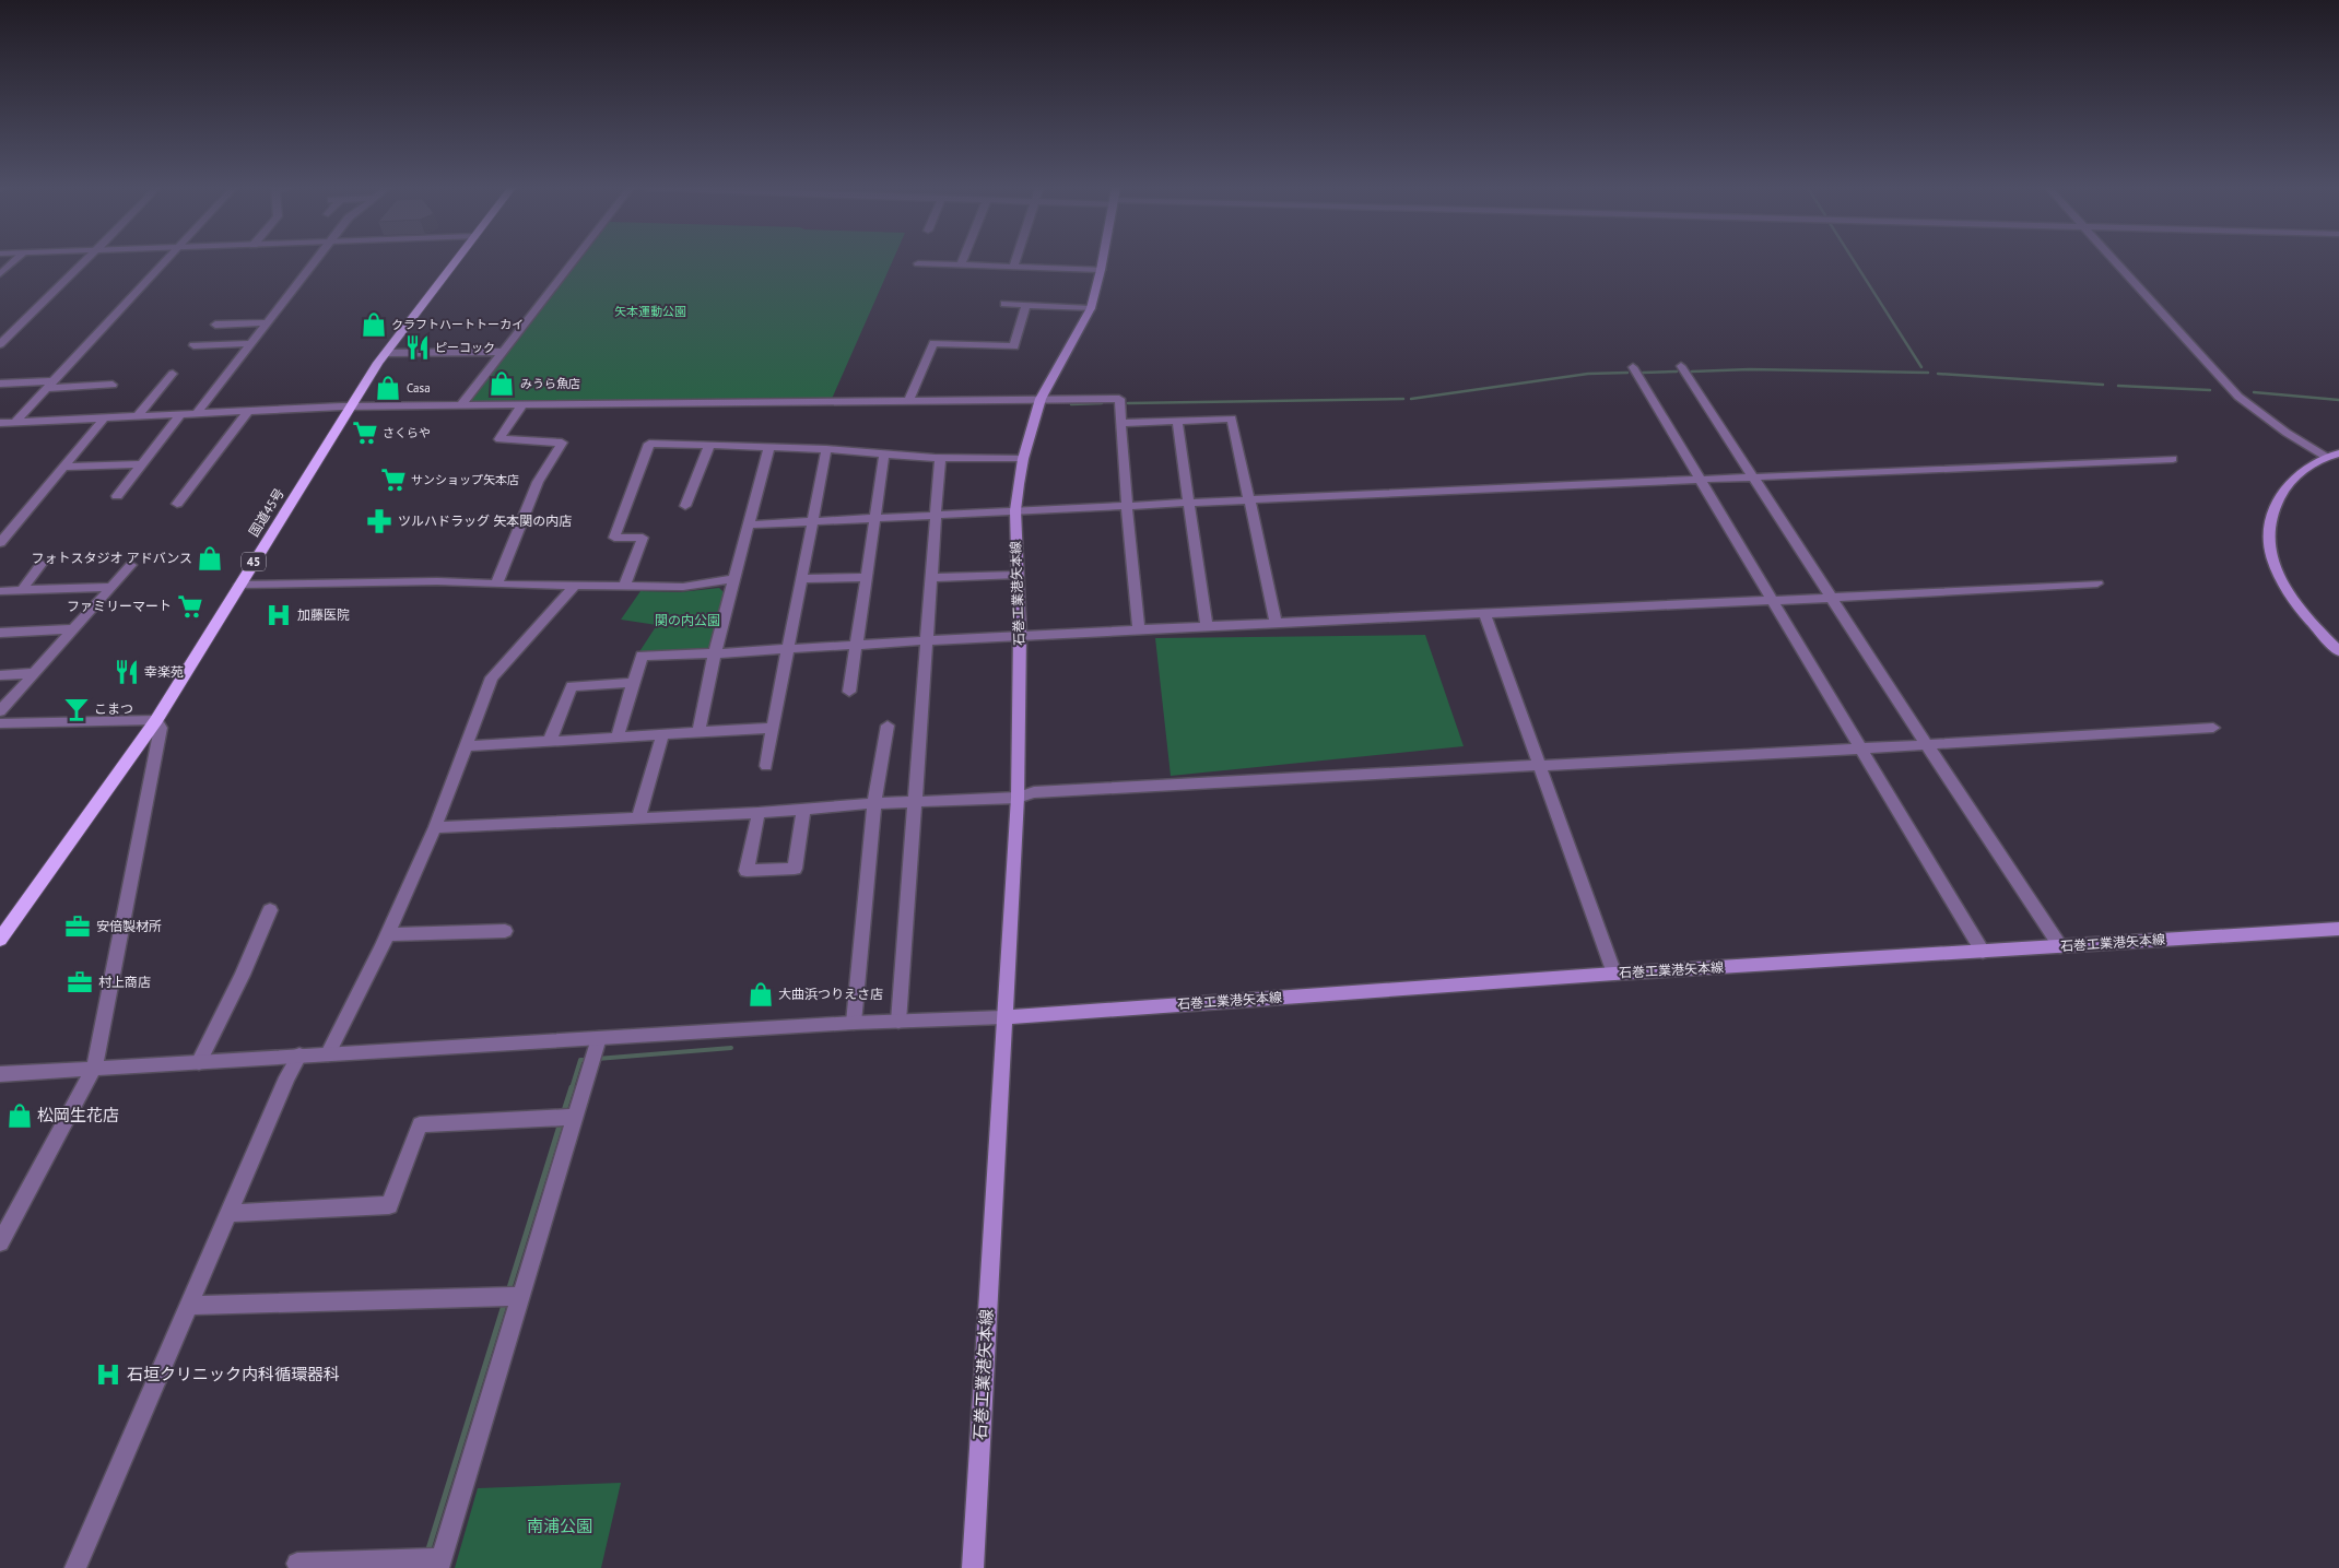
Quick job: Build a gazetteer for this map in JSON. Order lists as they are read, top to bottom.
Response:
{
  "streets": {
    "highway": ["国道45号", "45"],
    "main road": ["石巻工業港矢本線"]
  },
  "parks": ["矢本運動公園", "関の内公園", "南浦公園"],
  "places": {
    "shop": [
      "クラフトハートトーカイ",
      "みうら魚店",
      "Casa",
      "フォトスタジオ アドバンス",
      "大曲浜つりえさ店",
      "松岡生花店"
    ],
    "restaurant": ["ピーコック", "幸楽苑"],
    "supermarket": ["さくらや", "サンショップ矢本店", "ファミリーマート"],
    "pharmacy": ["ツルハドラッグ 矢本関の内店"],
    "hospital": ["加藤医院", "石垣クリニック内科循環器科"],
    "bar": ["こまつ"],
    "office": ["安倍製材所", "村上商店"]
  }
}
